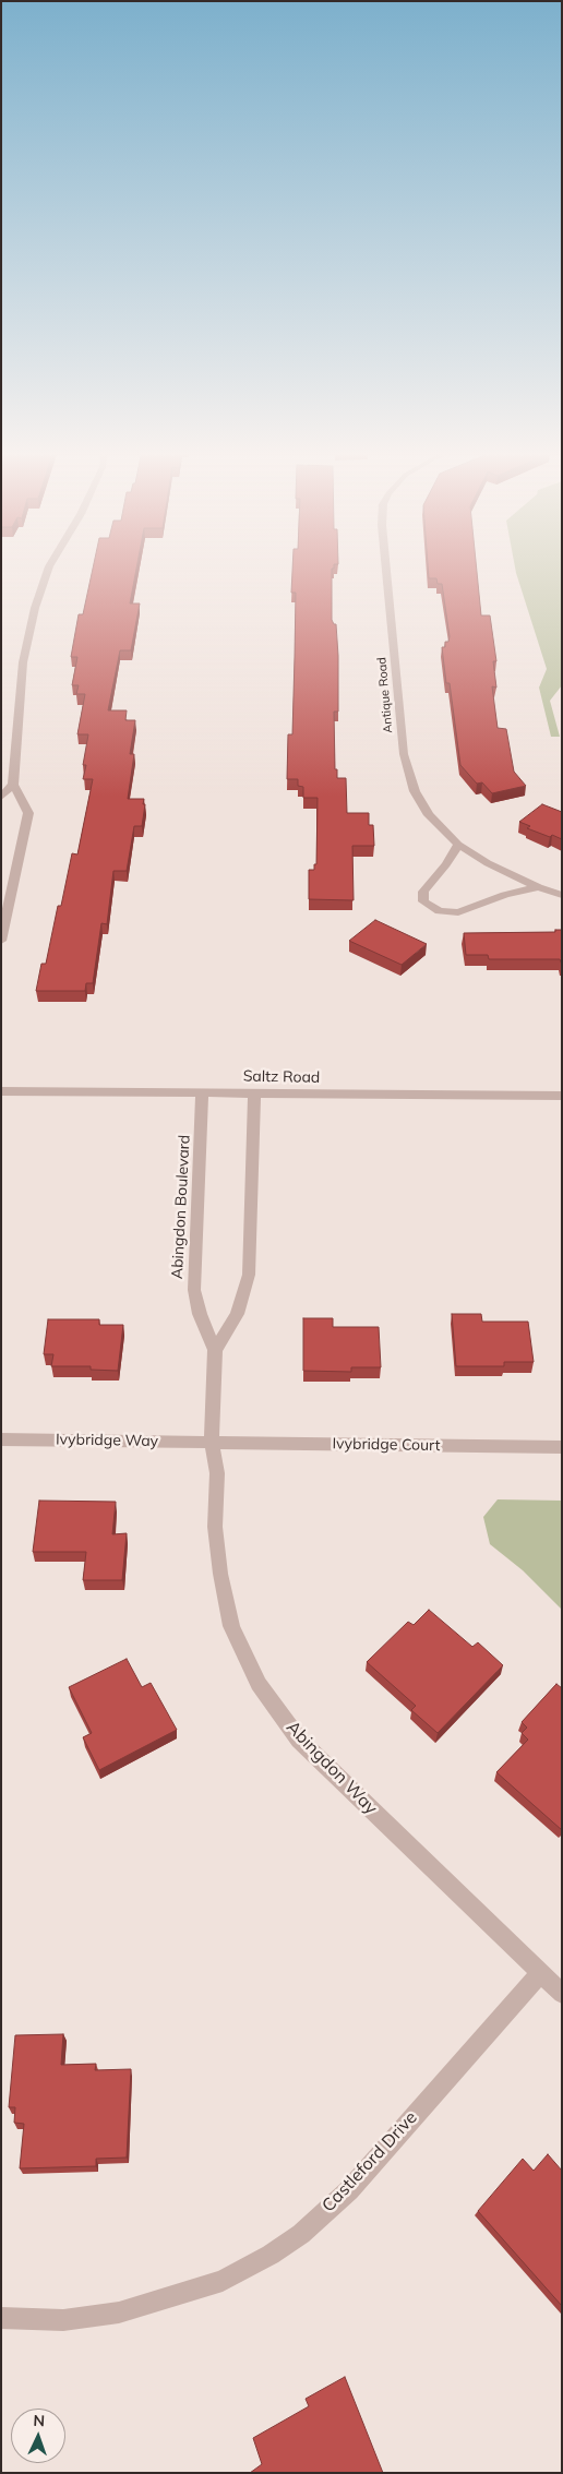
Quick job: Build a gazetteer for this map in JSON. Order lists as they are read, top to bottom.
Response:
{
  "streets": {
    "street": [
      "Antique Road",
      "Saltz Road",
      "Abingdon Boulevard",
      "Ivybridge Way",
      "Ivybridge Court",
      "Abingdon Way",
      "Castleford Drive"
    ]
  },
  "crossings": [
    ["Saltz Road", "Abingdon Boulevard"],
    ["Abingdon Boulevard", "Abingdon Way"],
    ["Ivybridge Way", "Ivybridge Court"],
    ["Ivybridge Way", "Abingdon Way"],
    ["Ivybridge Court", "Abingdon Way"],
    ["Abingdon Way", "Castleford Drive"]
  ],
  "north": "top"
}
